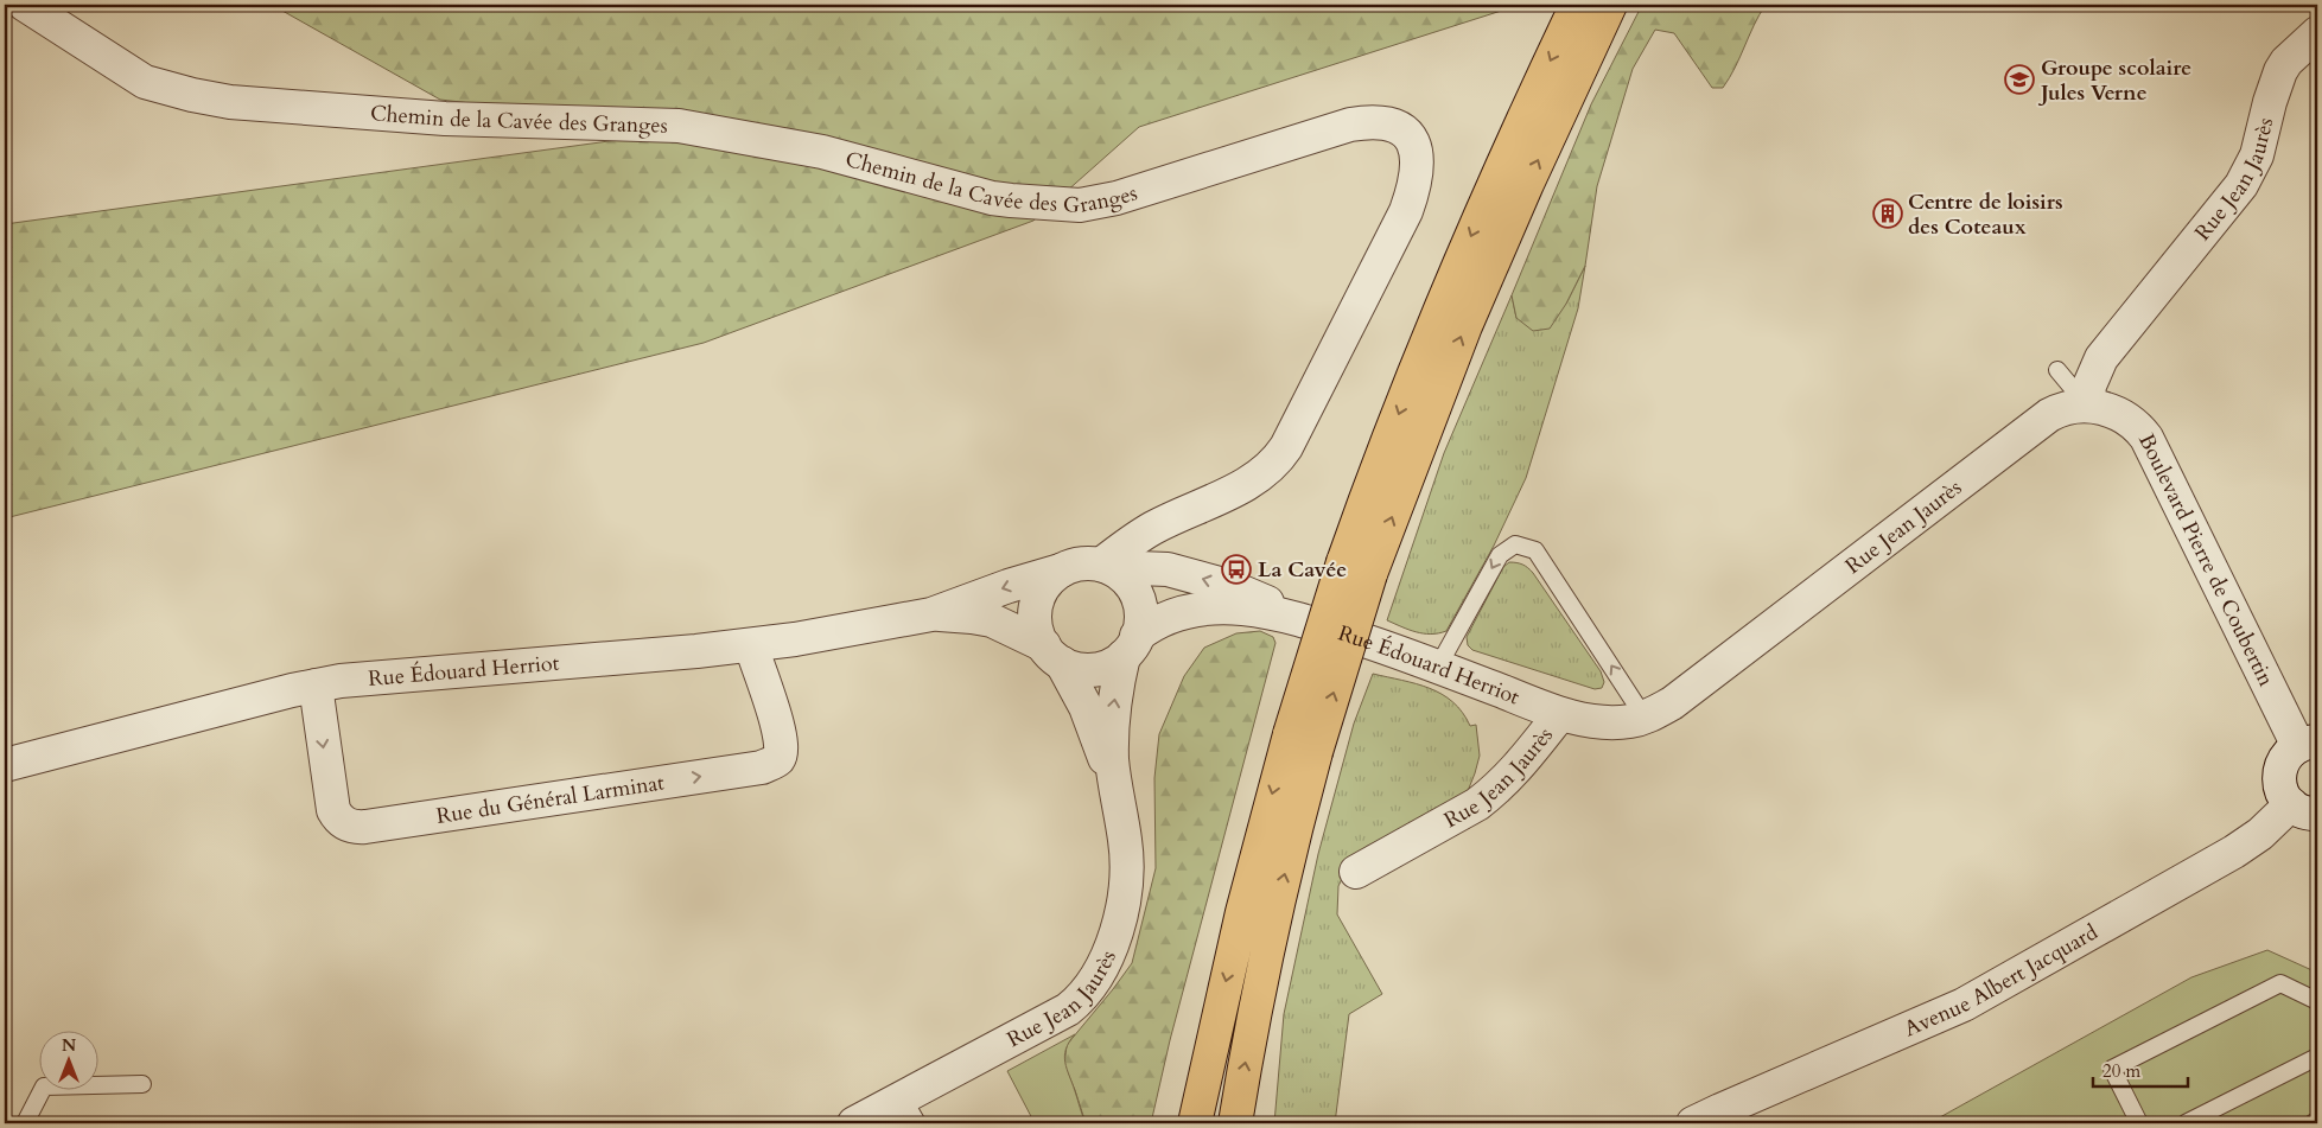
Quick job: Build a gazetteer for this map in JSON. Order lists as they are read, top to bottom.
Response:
{
  "streets": {
    "street": [
      "Chemin de la Cavée des Granges",
      "Rue Jean Jaurès",
      "Boulevard Pierre de Coubertin",
      "Rue Édouard Herriot",
      "Rue du Général Larminat",
      "Avenue Albert Jacquard"
    ]
  },
  "crossings": [
    ["Chemin de la Cavée des Granges", "Rue Jean Jaurès"],
    ["Chemin de la Cavée des Granges", "Rue Édouard Herriot"],
    ["Rue Jean Jaurès", "Boulevard Pierre de Coubertin"],
    ["Rue Jean Jaurès", "Rue Édouard Herriot"],
    ["Boulevard Pierre de Coubertin", "Avenue Albert Jacquard"],
    ["Rue Édouard Herriot", "Rue du Général Larminat"]
  ],
  "places": {
    "school or university": ["Groupe scolaire Jules Verne"],
    "building": ["Centre de loisirs des Coteaux"],
    "bus stop": ["La Cavée"]
  },
  "scale_bar": "20 m",
  "north": "top"
}
